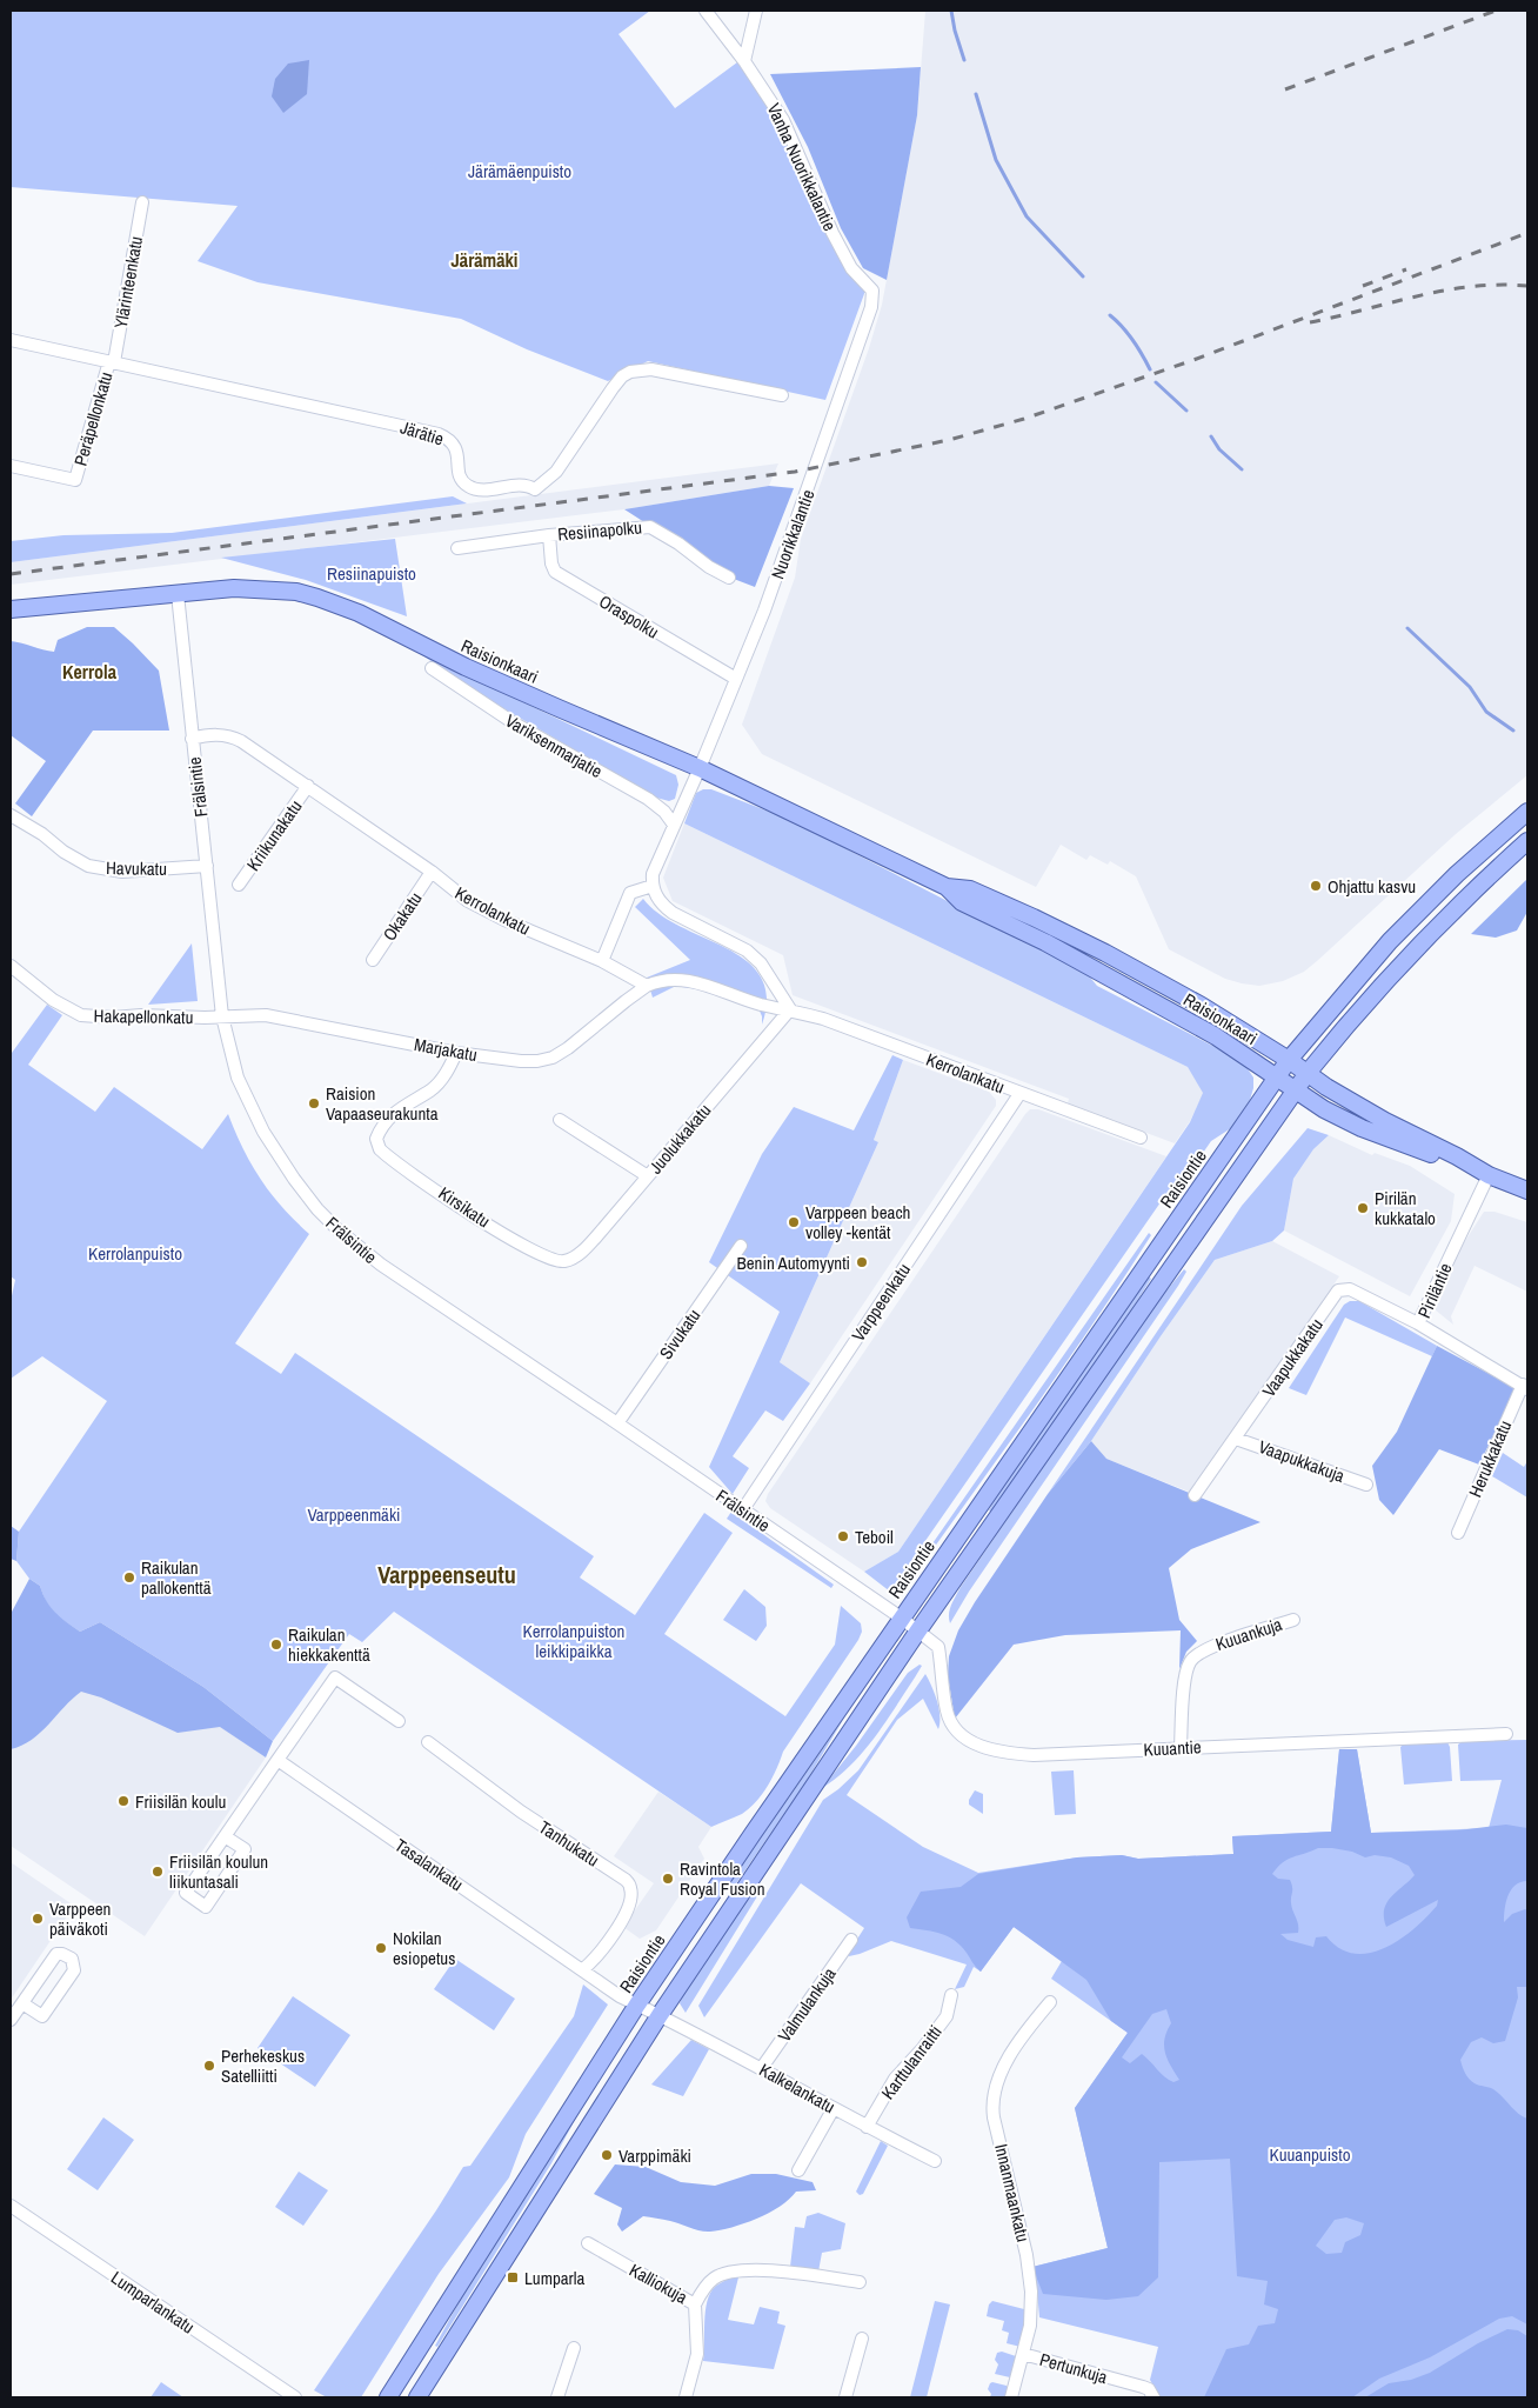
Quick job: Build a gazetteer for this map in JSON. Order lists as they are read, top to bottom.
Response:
{
  "streets": {
    "main road": ["Raisionkaari", "Raisiontie"],
    "street": [
      "Vanha Nuorikkalantie",
      "Ylärinteenkatu",
      "Peräpellonkatu",
      "Järätie",
      "Resiinapolku",
      "Nuorikkalantie",
      "Oraspolku",
      "Variksenmarjatie",
      "Frälsintie",
      "Kriikunakatu",
      "Havukatu",
      "Kerrolankatu",
      "Okakatu",
      "Hakapellonkatu",
      "Marjakatu",
      "Juolukkakatu",
      "Kirsikatu",
      "Piriläntie",
      "Varppeenkatu",
      "Sivukatu",
      "Vaapukkakatu",
      "Herukkakatu",
      "Vaapukkakuja",
      "Kuuankuja",
      "Kuuantie",
      "Tanhukatu",
      "Tasalankatu",
      "Valmulankuja",
      "Karttulanraitti",
      "Kalkelankatu",
      "Innanmaankatu",
      "Kalliokuja",
      "Lumparlankatu",
      "Pertunkuja"
    ]
  },
  "crossings": [
    ["Vanha Nuorikkalantie", "Nuorikkalantie"],
    ["Ylärinteenkatu", "Peräpellonkatu"],
    ["Ylärinteenkatu", "Järätie"],
    ["Peräpellonkatu", "Järätie"],
    ["Resiinapolku", "Oraspolku"],
    ["Nuorikkalantie", "Oraspolku"],
    ["Nuorikkalantie", "Raisionkaari"],
    ["Raisionkaari", "Frälsintie"],
    ["Raisionkaari", "Raisiontie"],
    ["Raisionkaari", "Piriläntie"],
    ["Frälsintie", "Havukatu"],
    ["Frälsintie", "Kerrolankatu"],
    ["Frälsintie", "Hakapellonkatu"],
    ["Frälsintie", "Marjakatu"],
    ["Frälsintie", "Raisiontie"],
    ["Frälsintie", "Varppeenkatu"],
    ["Frälsintie", "Sivukatu"],
    ["Frälsintie", "Kuuantie"],
    ["Kriikunakatu", "Kerrolankatu"],
    ["Kerrolankatu", "Okakatu"],
    ["Kerrolankatu", "Marjakatu"],
    ["Kerrolankatu", "Juolukkakatu"],
    ["Kerrolankatu", "Varppeenkatu"],
    ["Hakapellonkatu", "Marjakatu"],
    ["Marjakatu", "Kirsikatu"],
    ["Juolukkakatu", "Kirsikatu"],
    ["Raisiontie", "Tasalankatu"],
    ["Piriläntie", "Vaapukkakatu"],
    ["Piriläntie", "Herukkakatu"],
    ["Vaapukkakatu", "Vaapukkakuja"],
    ["Kuuankuja", "Kuuantie"],
    ["Tanhukatu", "Tasalankatu"],
    ["Tasalankatu", "Kalkelankatu"],
    ["Valmulankuja", "Kalkelankatu"],
    ["Karttulanraitti", "Kalkelankatu"],
    ["Innanmaankatu", "Pertunkuja"]
  ],
  "districts": ["Järämäki", "Kerrola", "Varppeenseutu"],
  "parks": [
    "Järämäenpuisto",
    "Resiinapuisto",
    "Kerrolanpuisto",
    "Varppeenmäki",
    "Kerrolanpuiston leikkipaikka",
    "Kuuanpuisto"
  ],
  "places": {
    "other": [
      "Ohjattu kasvu",
      "Raision Vapaaseurakunta",
      "Pirilän kukkatalo",
      "Varppeen beach volley -kentät",
      "Benin Automyynti",
      "Teboil",
      "Raikulan pallokenttä",
      "Raikulan hiekkakenttä",
      "Friisilän koulu",
      "Friisilän koulun liikuntasali",
      "Ravintola Royal Fusion",
      "Varppeen päiväkoti",
      "Nokilan esiopetus",
      "Perhekeskus Satelliitti",
      "Varppimäki"
    ],
    "transit": ["Lumparla"]
  }
}
